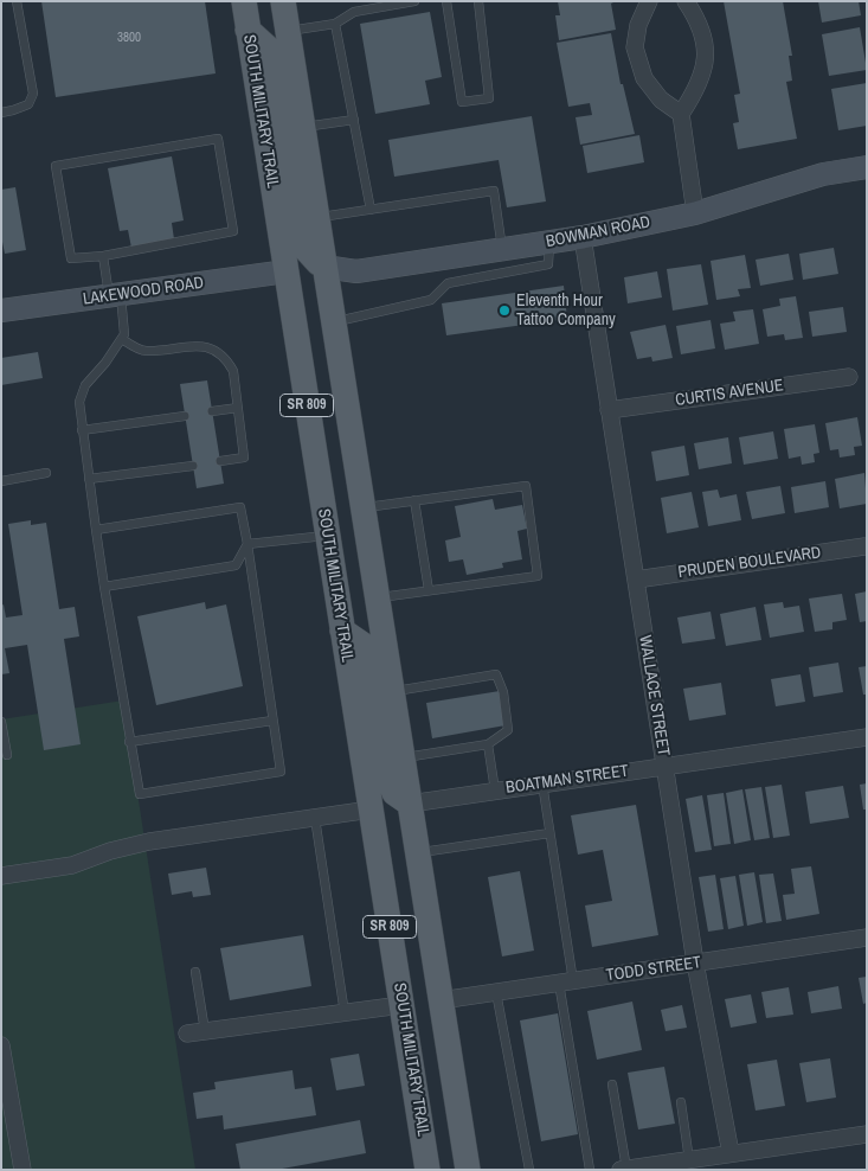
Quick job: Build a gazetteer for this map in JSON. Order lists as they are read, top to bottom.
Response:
{
  "streets": {
    "main road": ["SOUTH MILITARY TRAIL", "SR 809"],
    "street": [
      "BOWMAN ROAD",
      "LAKEWOOD ROAD",
      "CURTIS AVENUE",
      "PRUDEN BOULEVARD",
      "WALLACE STREET",
      "BOATMAN STREET",
      "TODD STREET"
    ]
  },
  "crossings": [
    ["SOUTH MILITARY TRAIL", "LAKEWOOD ROAD"],
    ["BOWMAN ROAD", "SR 809"],
    ["BOWMAN ROAD", "WALLACE STREET"],
    ["CURTIS AVENUE", "WALLACE STREET"],
    ["SR 809", "BOATMAN STREET"],
    ["SR 809", "TODD STREET"],
    ["PRUDEN BOULEVARD", "WALLACE STREET"],
    ["WALLACE STREET", "BOATMAN STREET"],
    ["WALLACE STREET", "TODD STREET"]
  ],
  "places": ["Eleventh Hour Tattoo Company"],
  "house_numbers": ["3800"]
}
